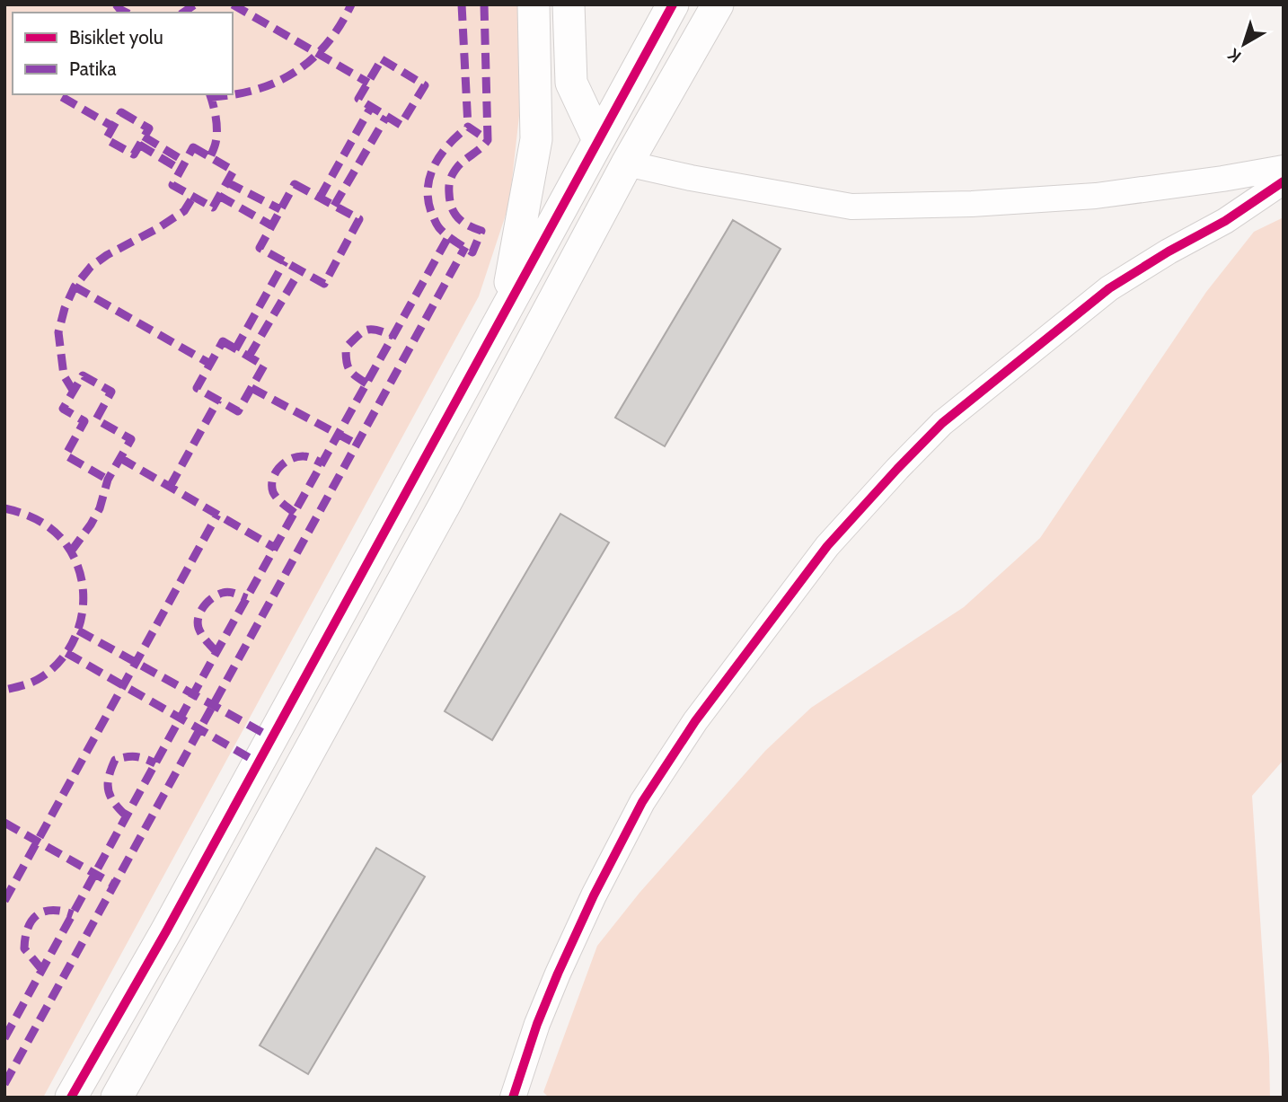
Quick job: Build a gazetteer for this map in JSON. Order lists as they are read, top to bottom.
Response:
{
  "legend": ["Bisiklet yolu", "Patika"],
  "north": "bottom left"
}
